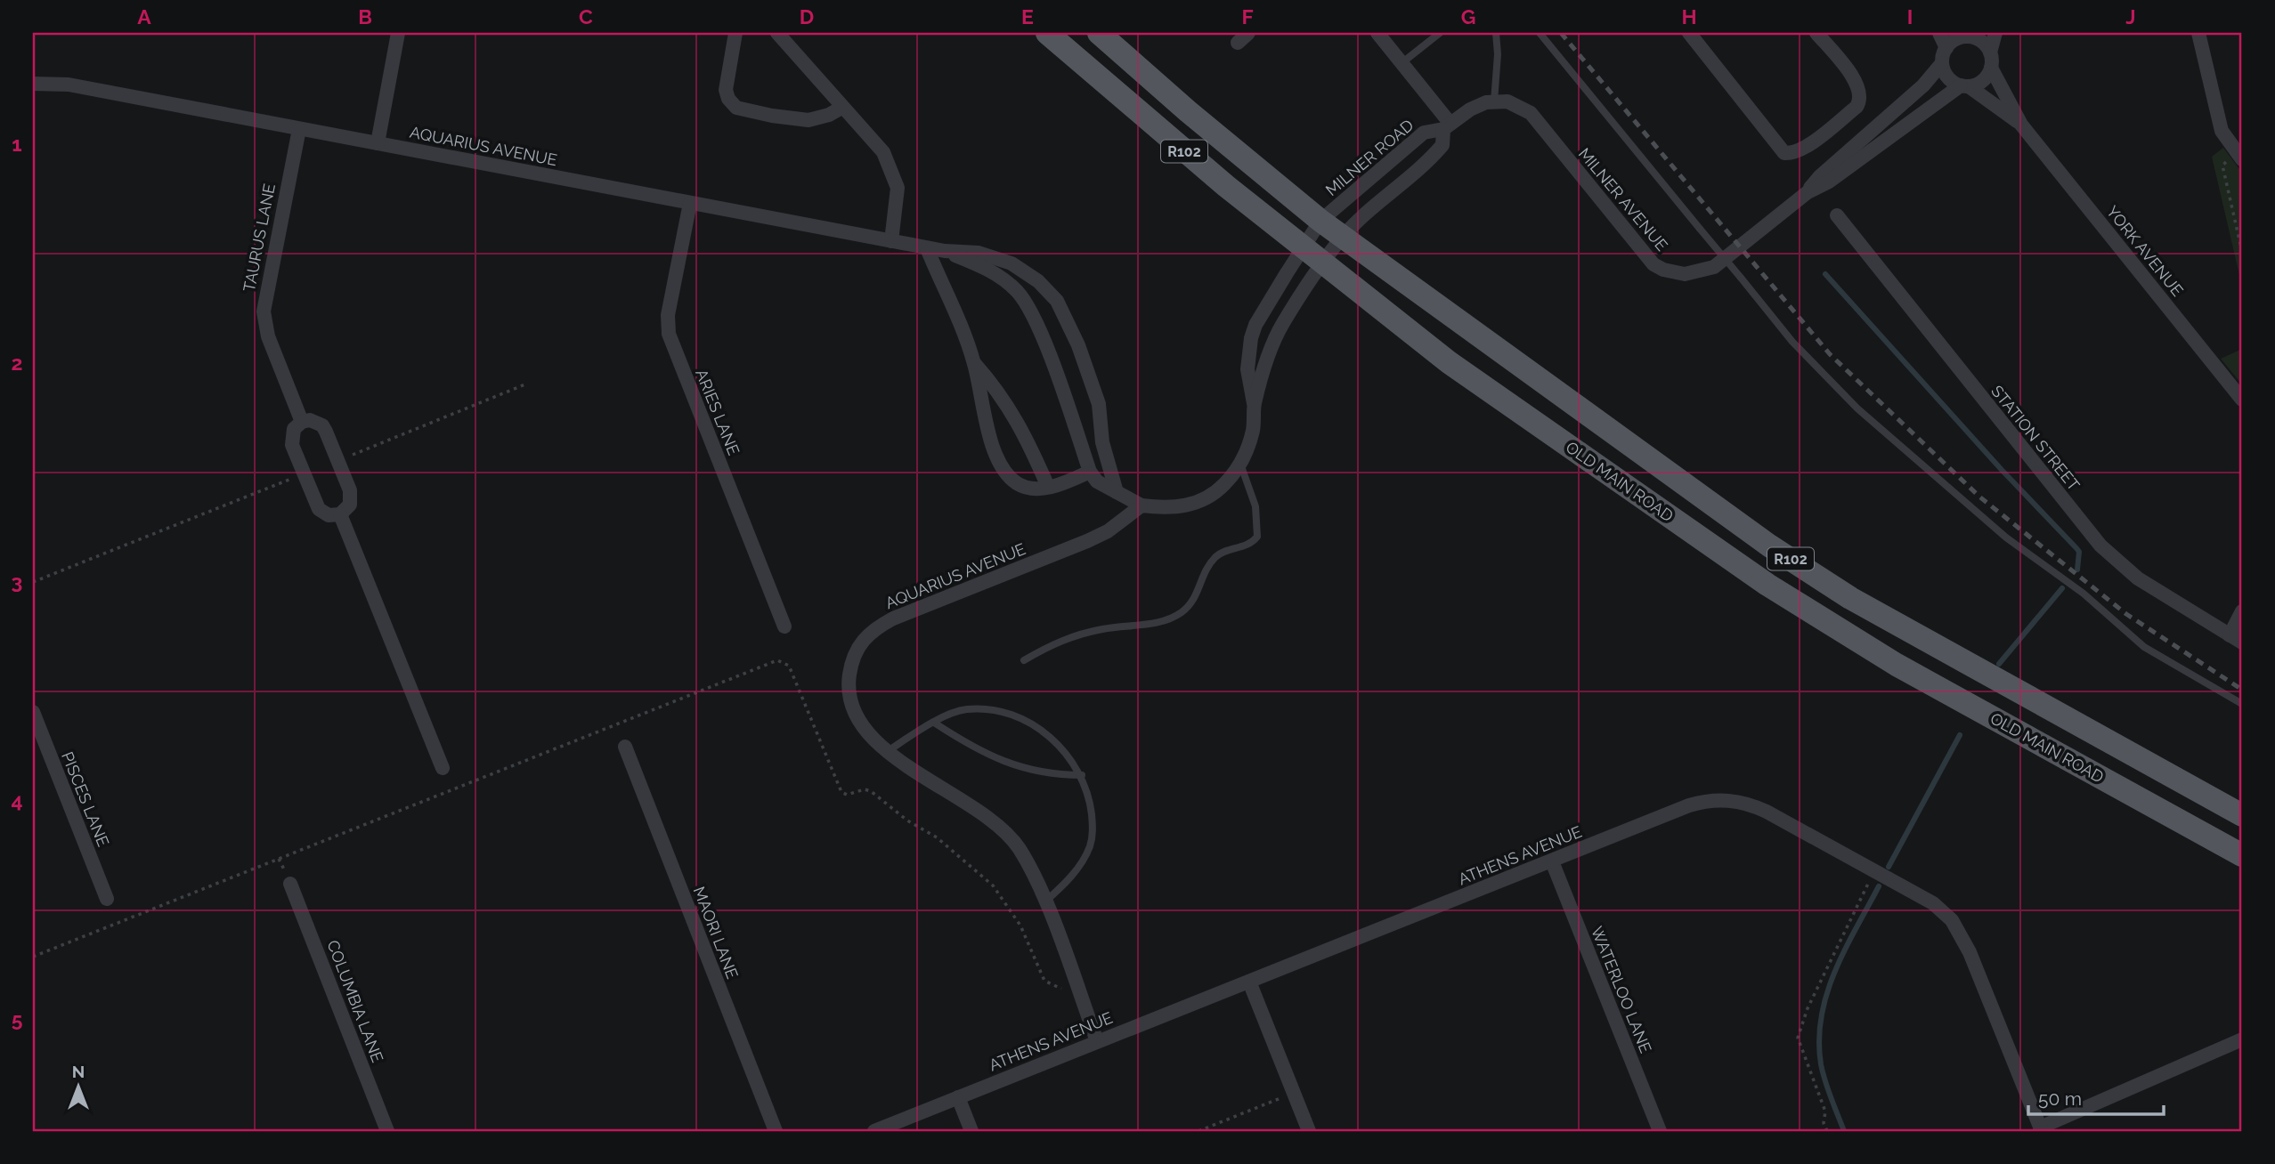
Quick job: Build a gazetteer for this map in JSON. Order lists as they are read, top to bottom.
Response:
{
  "streets": {
    "main road": ["R102", "OLD MAIN ROAD"],
    "street": [
      "AQUARIUS AVENUE",
      "MILNER ROAD",
      "MILNER AVENUE",
      "TAURUS LANE",
      "YORK AVENUE",
      "ARIES LANE",
      "STATION STREET",
      "PISCES LANE",
      "ATHENS AVENUE",
      "MAORI LANE",
      "WATERLOO LANE",
      "COLUMBIA LANE"
    ]
  },
  "crossings": [
    ["AQUARIUS AVENUE", "TAURUS LANE"],
    ["AQUARIUS AVENUE", "ARIES LANE"],
    ["AQUARIUS AVENUE", "ATHENS AVENUE"],
    ["R102", "MILNER ROAD"],
    ["MILNER ROAD", "OLD MAIN ROAD"],
    ["MILNER AVENUE", "YORK AVENUE"],
    ["ATHENS AVENUE", "WATERLOO LANE"]
  ],
  "scale_bar": "50 m",
  "north": "top",
  "grid": {
    "columns": [
      "A",
      "B",
      "C",
      "D",
      "E",
      "F",
      "G",
      "H",
      "I",
      "J"
    ],
    "rows": [
      "1",
      "2",
      "3",
      "4",
      "5"
    ]
  }
}
